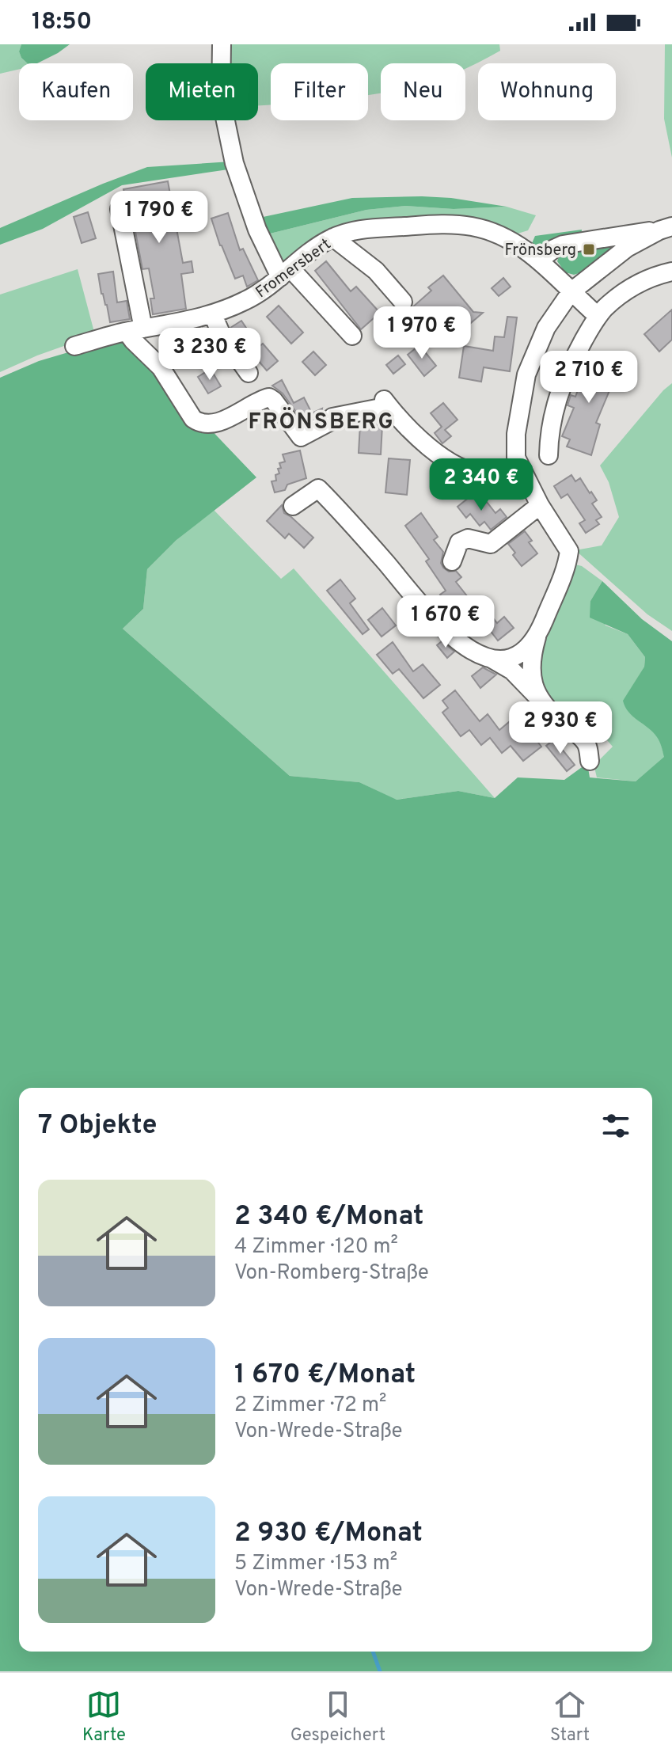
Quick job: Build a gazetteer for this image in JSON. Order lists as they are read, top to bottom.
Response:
{
  "streets": {
    "street": ["Fromersbert"]
  },
  "districts": ["FRÖNSBERG"],
  "places": {
    "transit": ["Frönsberg"]
  },
  "page": {
    "status": "18:50",
    "chip": [
      "Kaufen",
      "Mieten",
      "Filter",
      "Neu",
      "Wohnung"
    ],
    "price": [
      "1 790 €",
      "1 970 €",
      "3 230 €",
      "2 710 €",
      "2 340 €",
      "1 670 €",
      "2 930 €"
    ],
    "heading": "7 Objekte",
    "list": [
      {
        "name": "2 340 €/Monat",
        "note": "4 Zimmer · 120 m² · Von-Romberg-Straße"
      },
      {
        "name": "1 670 €/Monat",
        "note": "2 Zimmer · 72 m² · Von-Wrede-Straße"
      },
      {
        "name": "2 930 €/Monat",
        "note": "5 Zimmer · 153 m² · Von-Wrede-Straße"
      }
    ],
    "tabs": ["Karte", "Gespeichert", "Start"]
  }
}
